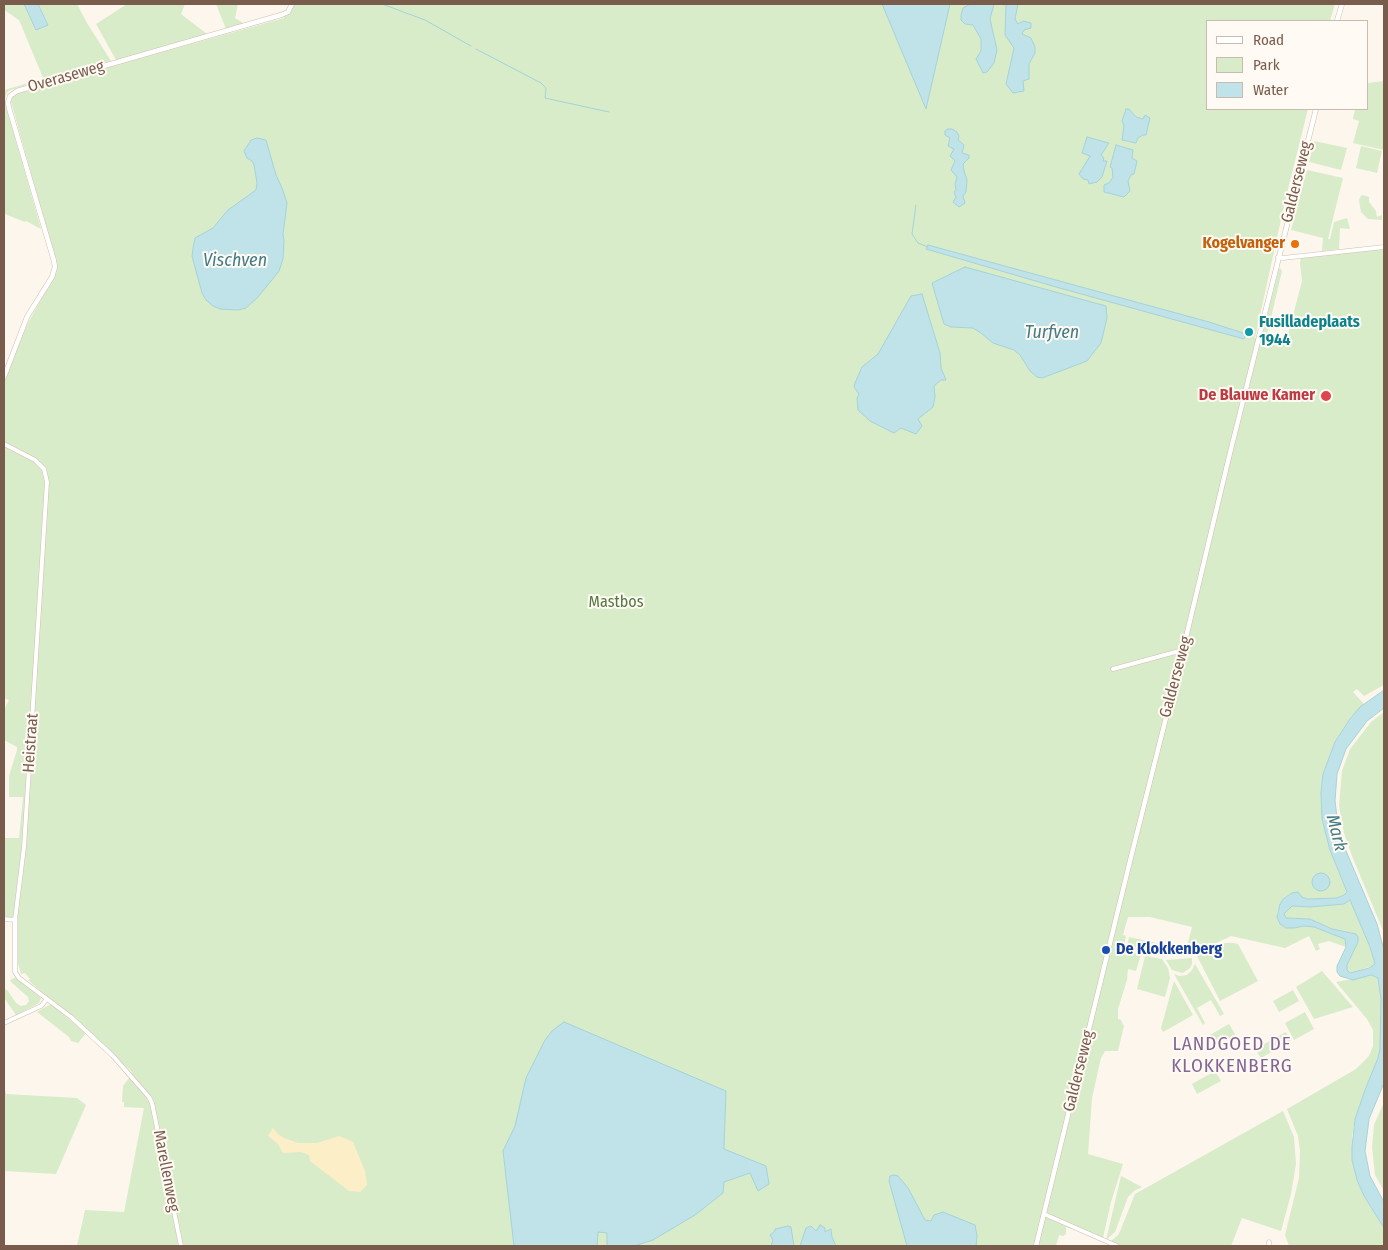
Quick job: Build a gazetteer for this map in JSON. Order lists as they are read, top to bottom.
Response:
{
  "streets": {
    "street": [
      "Overaseweg",
      "Galderseweg",
      "Heistraat",
      "Marellenweg"
    ]
  },
  "crossings": [
    ["Heistraat", "Marellenweg"]
  ],
  "districts": ["LANDGOED DE KLOKKENBERG"],
  "water": ["Vischven", "Turfven", "Mark"],
  "parks": ["Mastbos"],
  "places": [
    "Kogelvanger",
    "Fusilladeplaats 1944",
    "De Blauwe Kamer",
    "De Klokkenberg"
  ],
  "legend": ["Road", "Park", "Water"]
}
